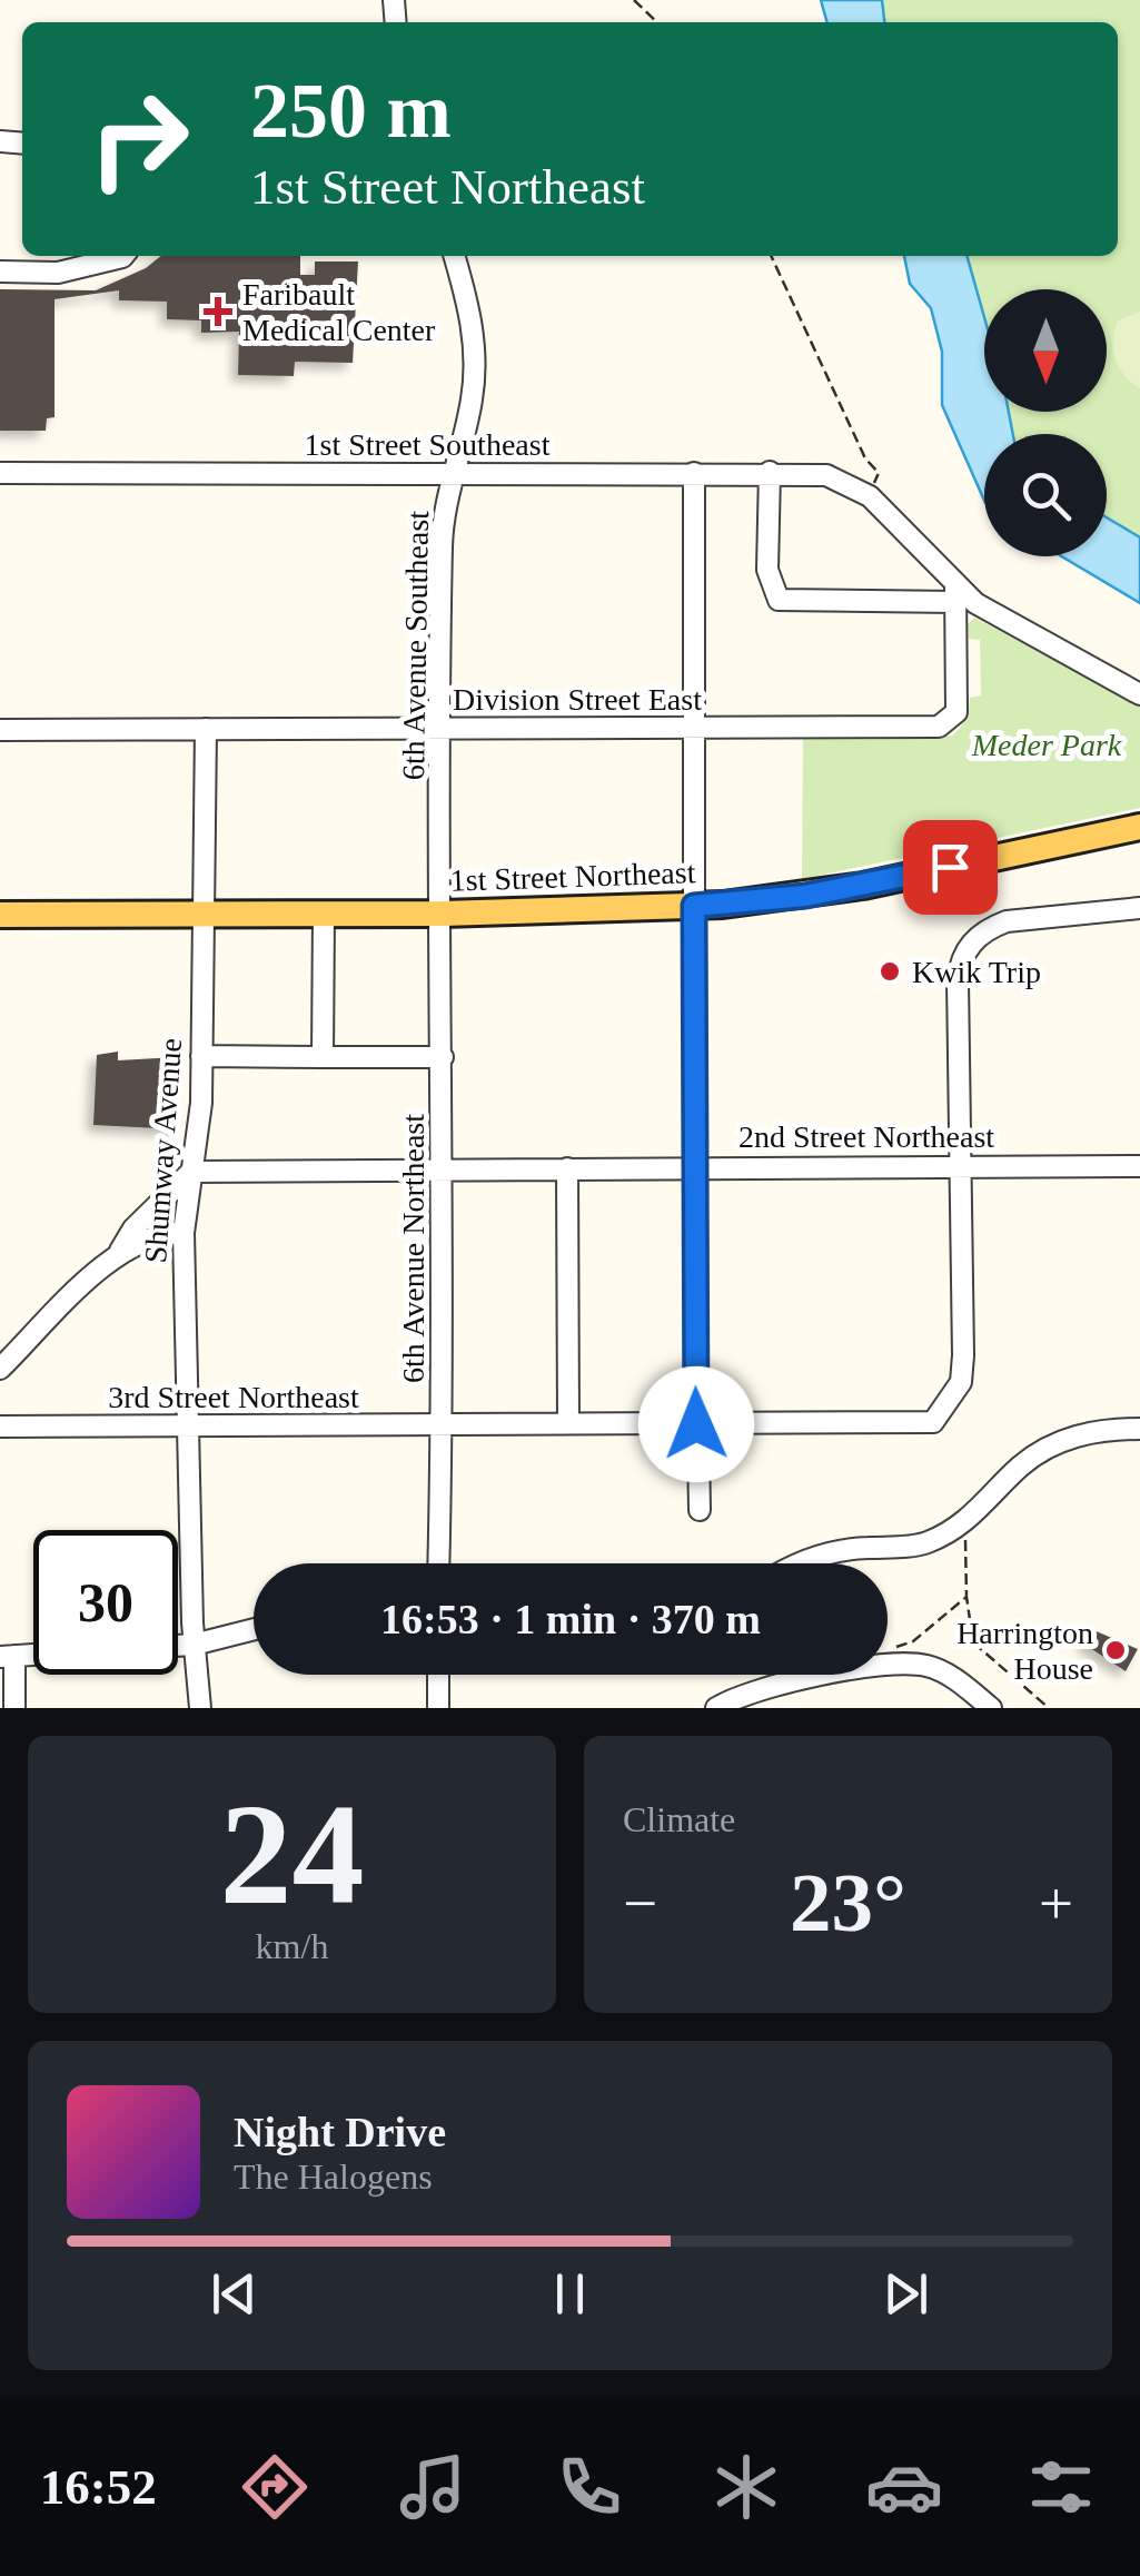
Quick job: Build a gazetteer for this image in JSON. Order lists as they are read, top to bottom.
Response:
{
  "streets": {
    "main road": ["1st Street Northeast"],
    "street": [
      "1st Street Southeast",
      "6th Avenue Southeast",
      "Division Street East",
      "2nd Street Northeast",
      "Shumway Avenue",
      "6th Avenue Northeast",
      "3rd Street Northeast"
    ]
  },
  "crossings": [
    ["1st Street Southeast", "6th Avenue Southeast"],
    ["6th Avenue Southeast", "Division Street East"],
    ["6th Avenue Southeast", "1st Street Northeast"],
    ["6th Avenue Southeast", "6th Avenue Northeast"],
    ["Division Street East", "Shumway Avenue"],
    ["1st Street Northeast", "Shumway Avenue"],
    ["1st Street Northeast", "6th Avenue Northeast"],
    ["2nd Street Northeast", "Shumway Avenue"],
    ["2nd Street Northeast", "6th Avenue Northeast"],
    ["2nd Street Northeast", "3rd Street Northeast"],
    ["Shumway Avenue", "3rd Street Northeast"],
    ["6th Avenue Northeast", "3rd Street Northeast"]
  ],
  "parks": ["Meder Park"],
  "places": {
    "health": ["Faribault Medical Center"],
    "other": ["Kwik Trip", "Harrington House"]
  },
  "north": "bottom",
  "page": {
    "turn": ["250 m", "1st Street Northeast"],
    "limit": "30",
    "trip": "16:53 · 1 min · 370 m",
    "tile": [
      ["24", "km/h"],
      "Climate"
    ],
    "heat": ["−", "23°", "+"],
    "song": ["Night Drive", "The Halogens"],
    "tabs": "16:52"
  }
}
